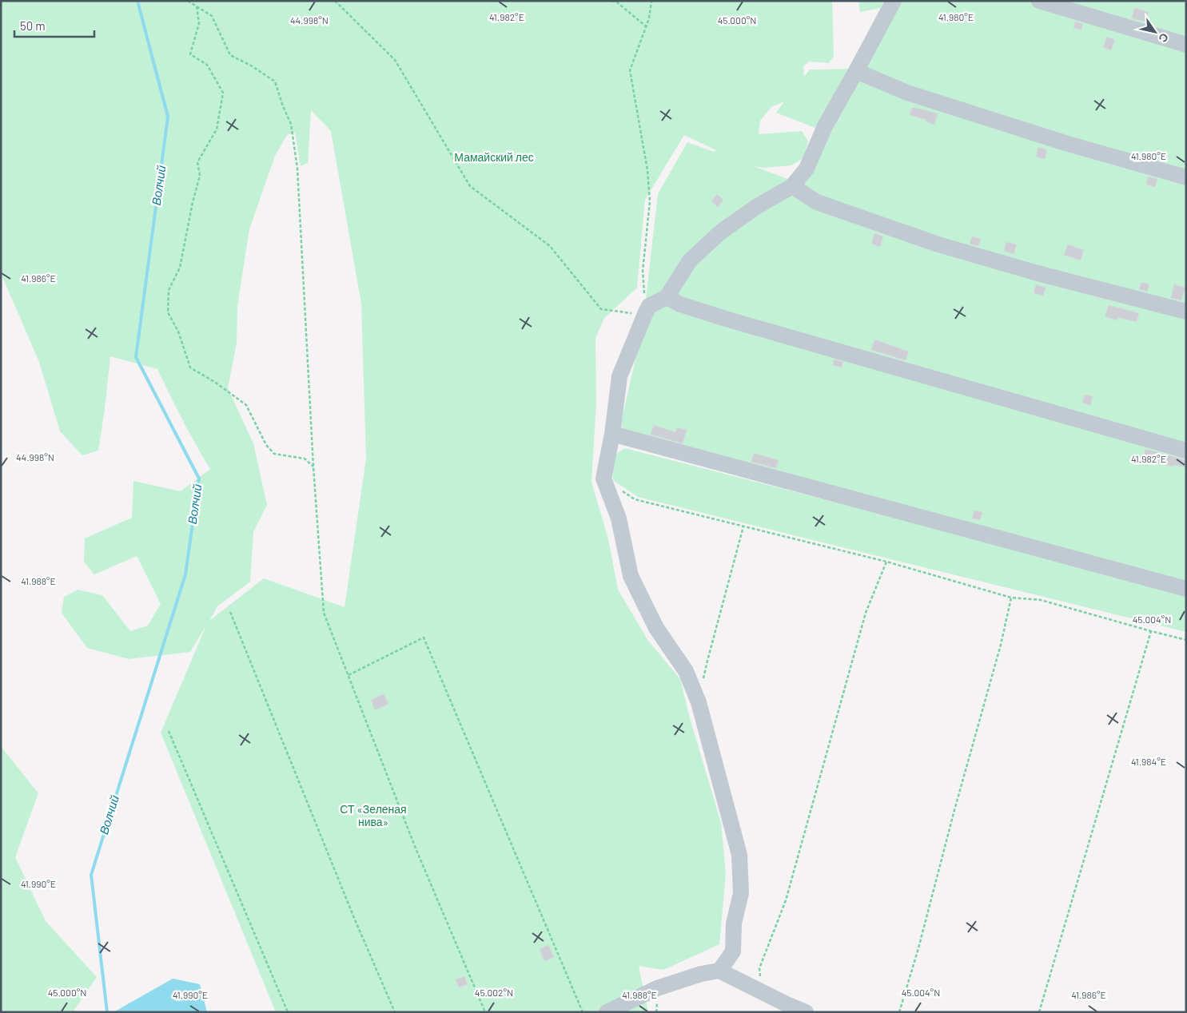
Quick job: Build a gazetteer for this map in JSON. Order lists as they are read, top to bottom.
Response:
{
  "water": ["Волчий"],
  "parks": ["Мамайский лес", "СТ «Зеленая нива»"],
  "scale_bar": "50 m",
  "north": "bottom right",
  "coordinates": [
    "41.982°E",
    "41.980°E",
    "44.998°N",
    "45.000°N",
    "41.986°E",
    "41.988°E",
    "45.004°N",
    "41.984°E",
    "41.990°E",
    "45.002°N"
  ]
}
